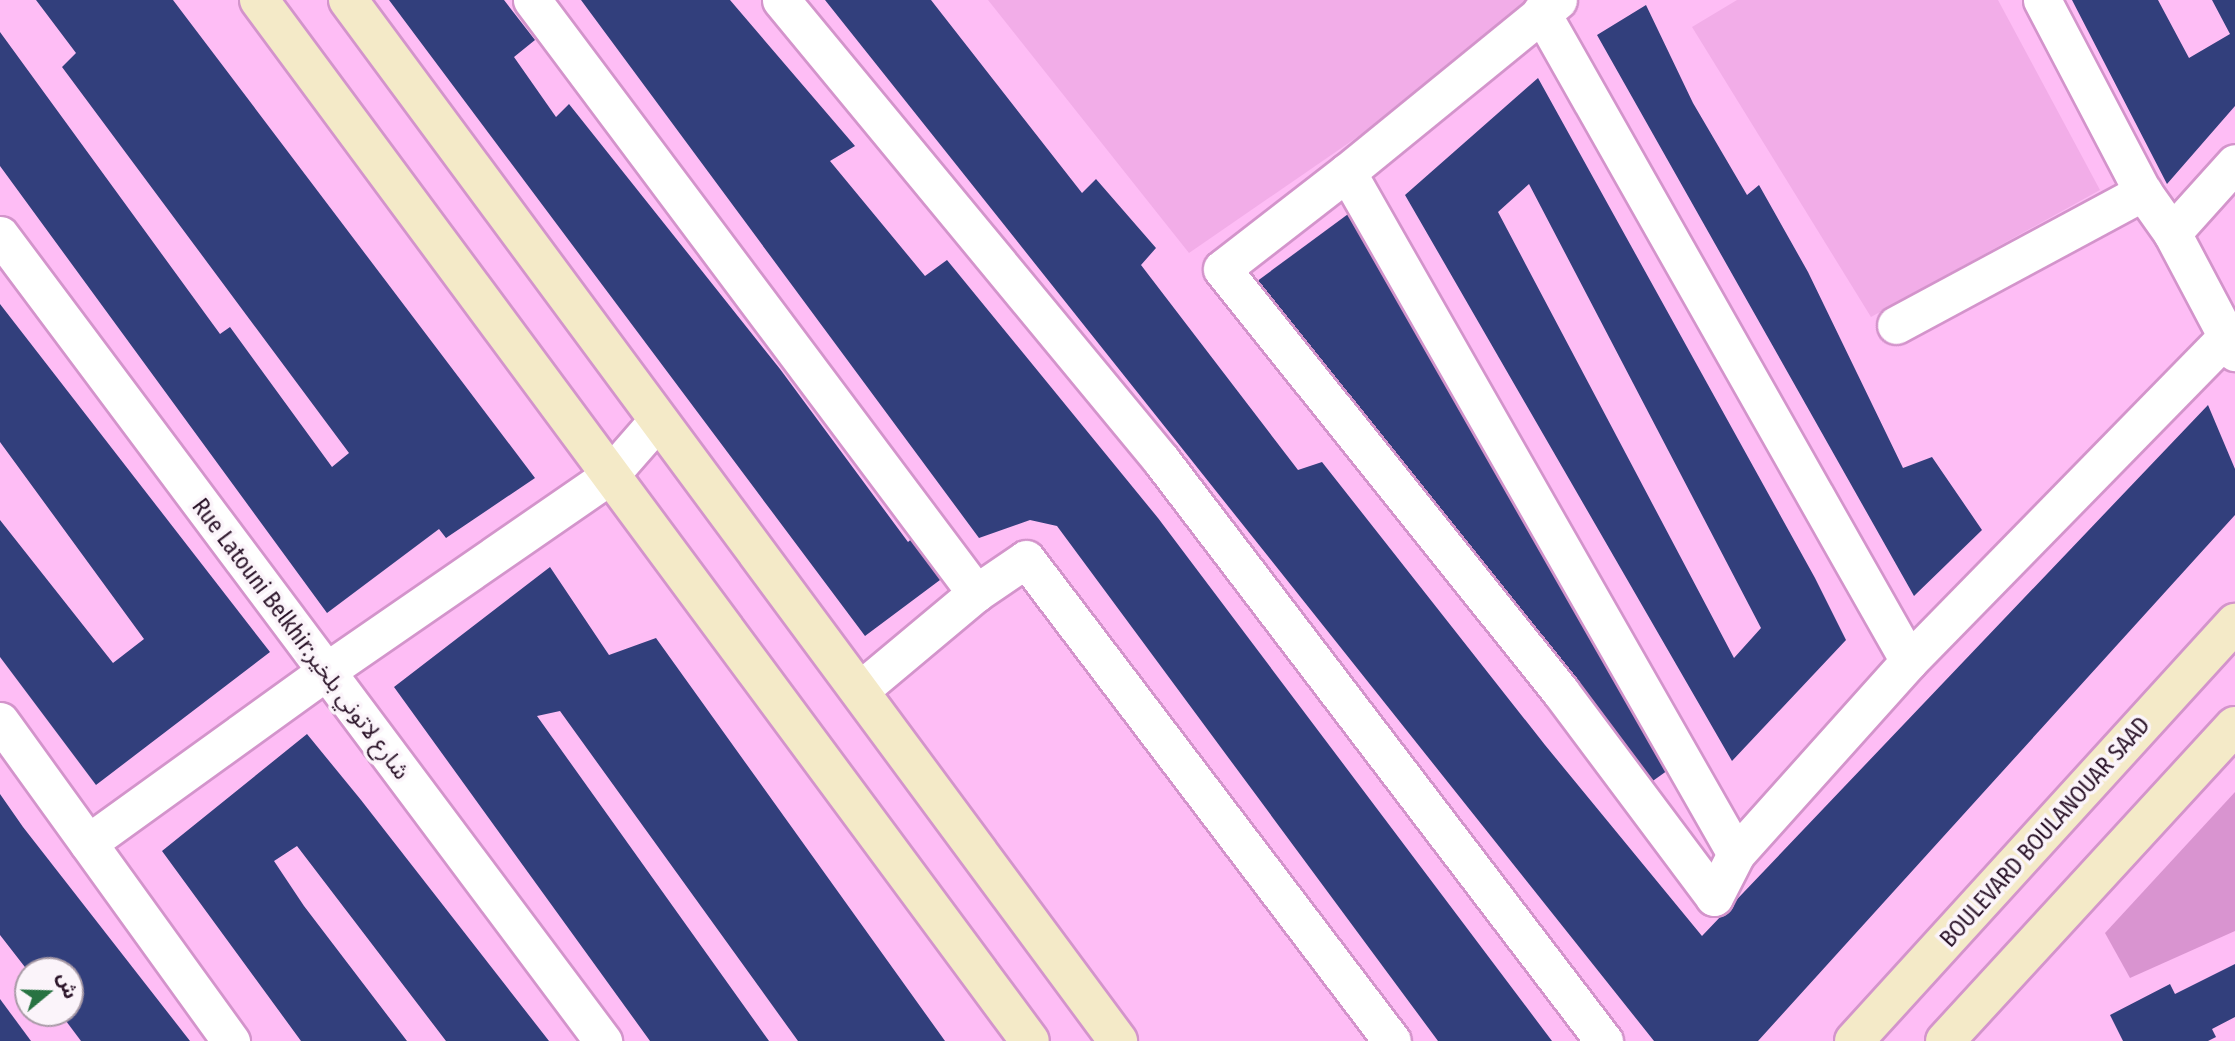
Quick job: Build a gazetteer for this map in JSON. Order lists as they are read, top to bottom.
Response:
{
  "streets": {
    "main road": ["BOULEVARD BOULANOUAR SAAD"],
    "street": ["Rue Latouni Belkhir;شارع لاتوني بلخير"]
  },
  "north": "right"
}
